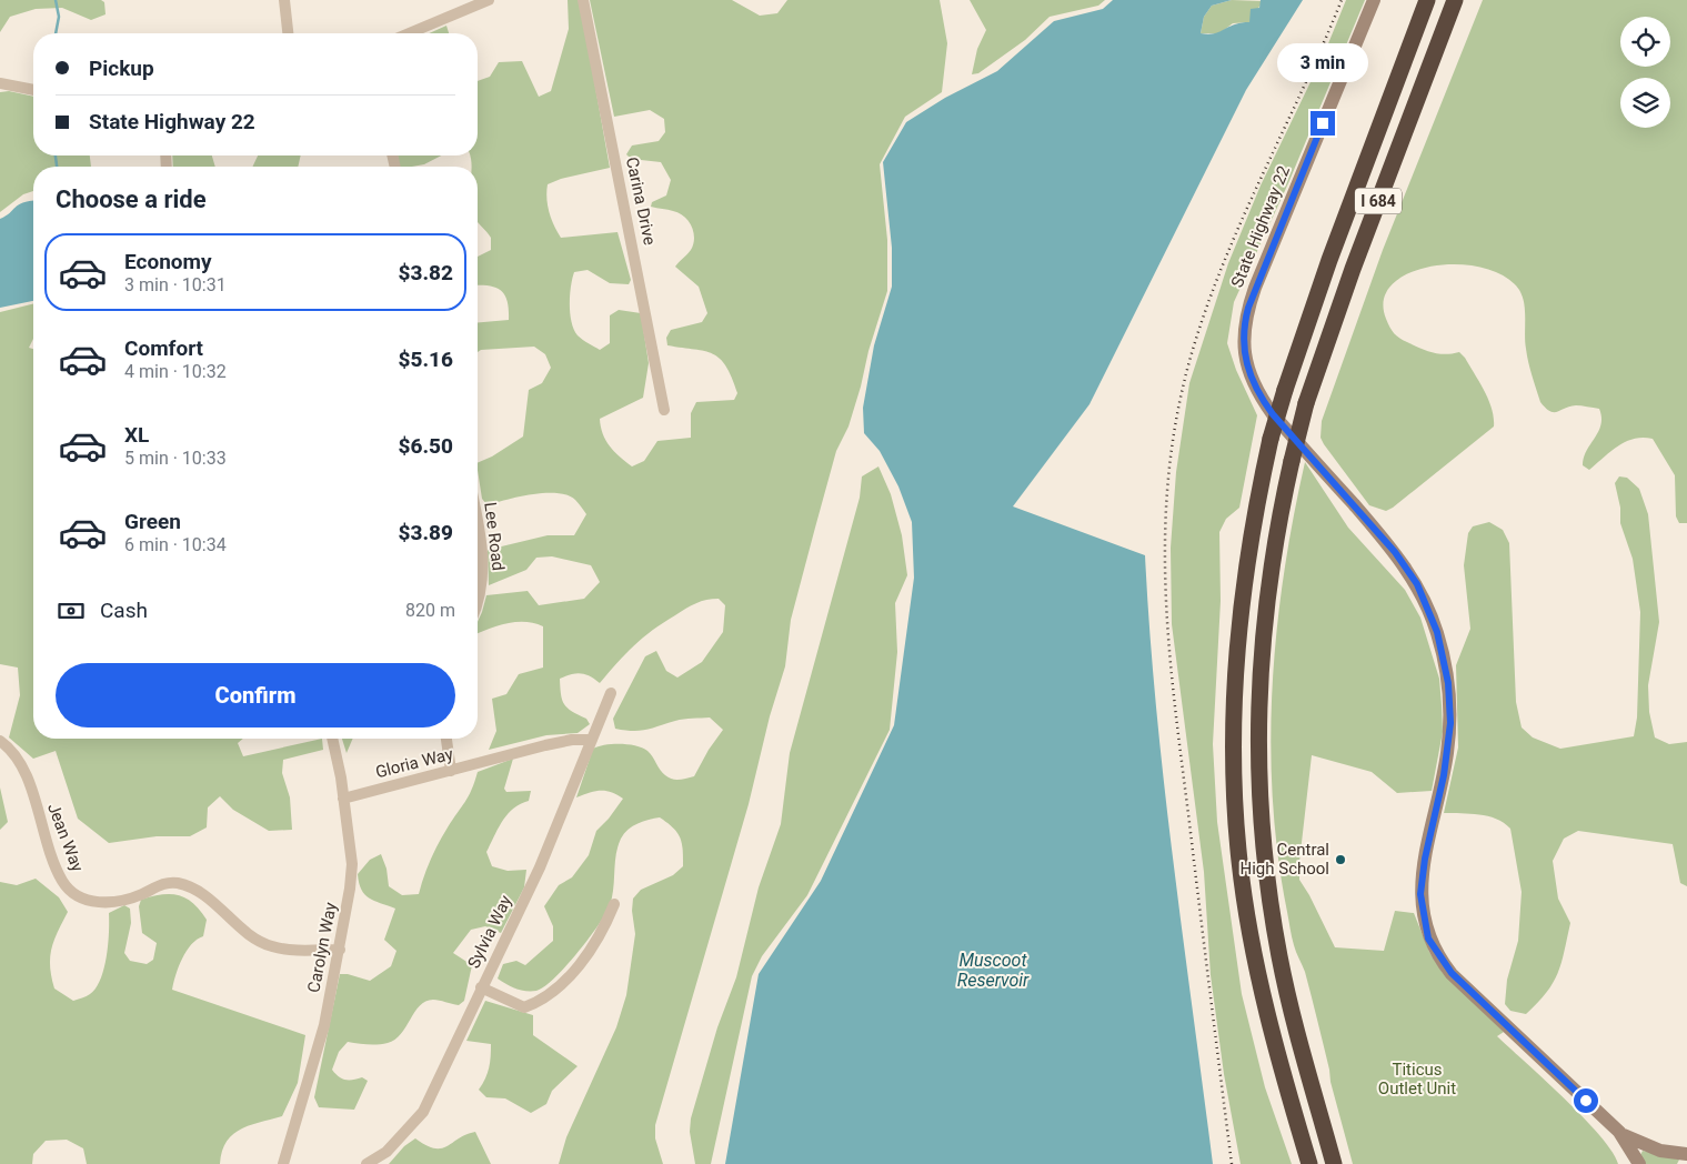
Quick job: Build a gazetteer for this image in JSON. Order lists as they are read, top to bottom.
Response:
{
  "streets": {
    "highway": ["I 684"],
    "main road": ["State Highway 22"],
    "street": [
      "Carina Drive",
      "Lee Road",
      "Gloria Way",
      "Jean Way",
      "Sylvia Way",
      "Carolyn Way"
    ]
  },
  "crossings": [
    ["Gloria Way", "Sylvia Way"],
    ["Gloria Way", "Carolyn Way"],
    ["Jean Way", "Carolyn Way"]
  ],
  "water": ["Muscoot Reservoir"],
  "parks": ["Titicus Outlet Unit"],
  "places": ["Central High School"],
  "page": {
    "banner": ["Pickup", "State Highway 22"],
    "bubble": "3 min",
    "heading": "Choose a ride",
    "list": [
      {
        "name": "Economy",
        "note": "3 min · 10:31",
        "value": "$3.82"
      },
      {
        "name": "Comfort",
        "note": "4 min · 10:32",
        "value": "$5.16"
      },
      {
        "name": "XL",
        "note": "5 min · 10:33",
        "value": "$6.50"
      },
      {
        "name": "Green",
        "note": "6 min · 10:34",
        "value": "$3.89"
      }
    ],
    "pay": ["Cash", "820 m"],
    "buttons": "Confirm"
  }
}
